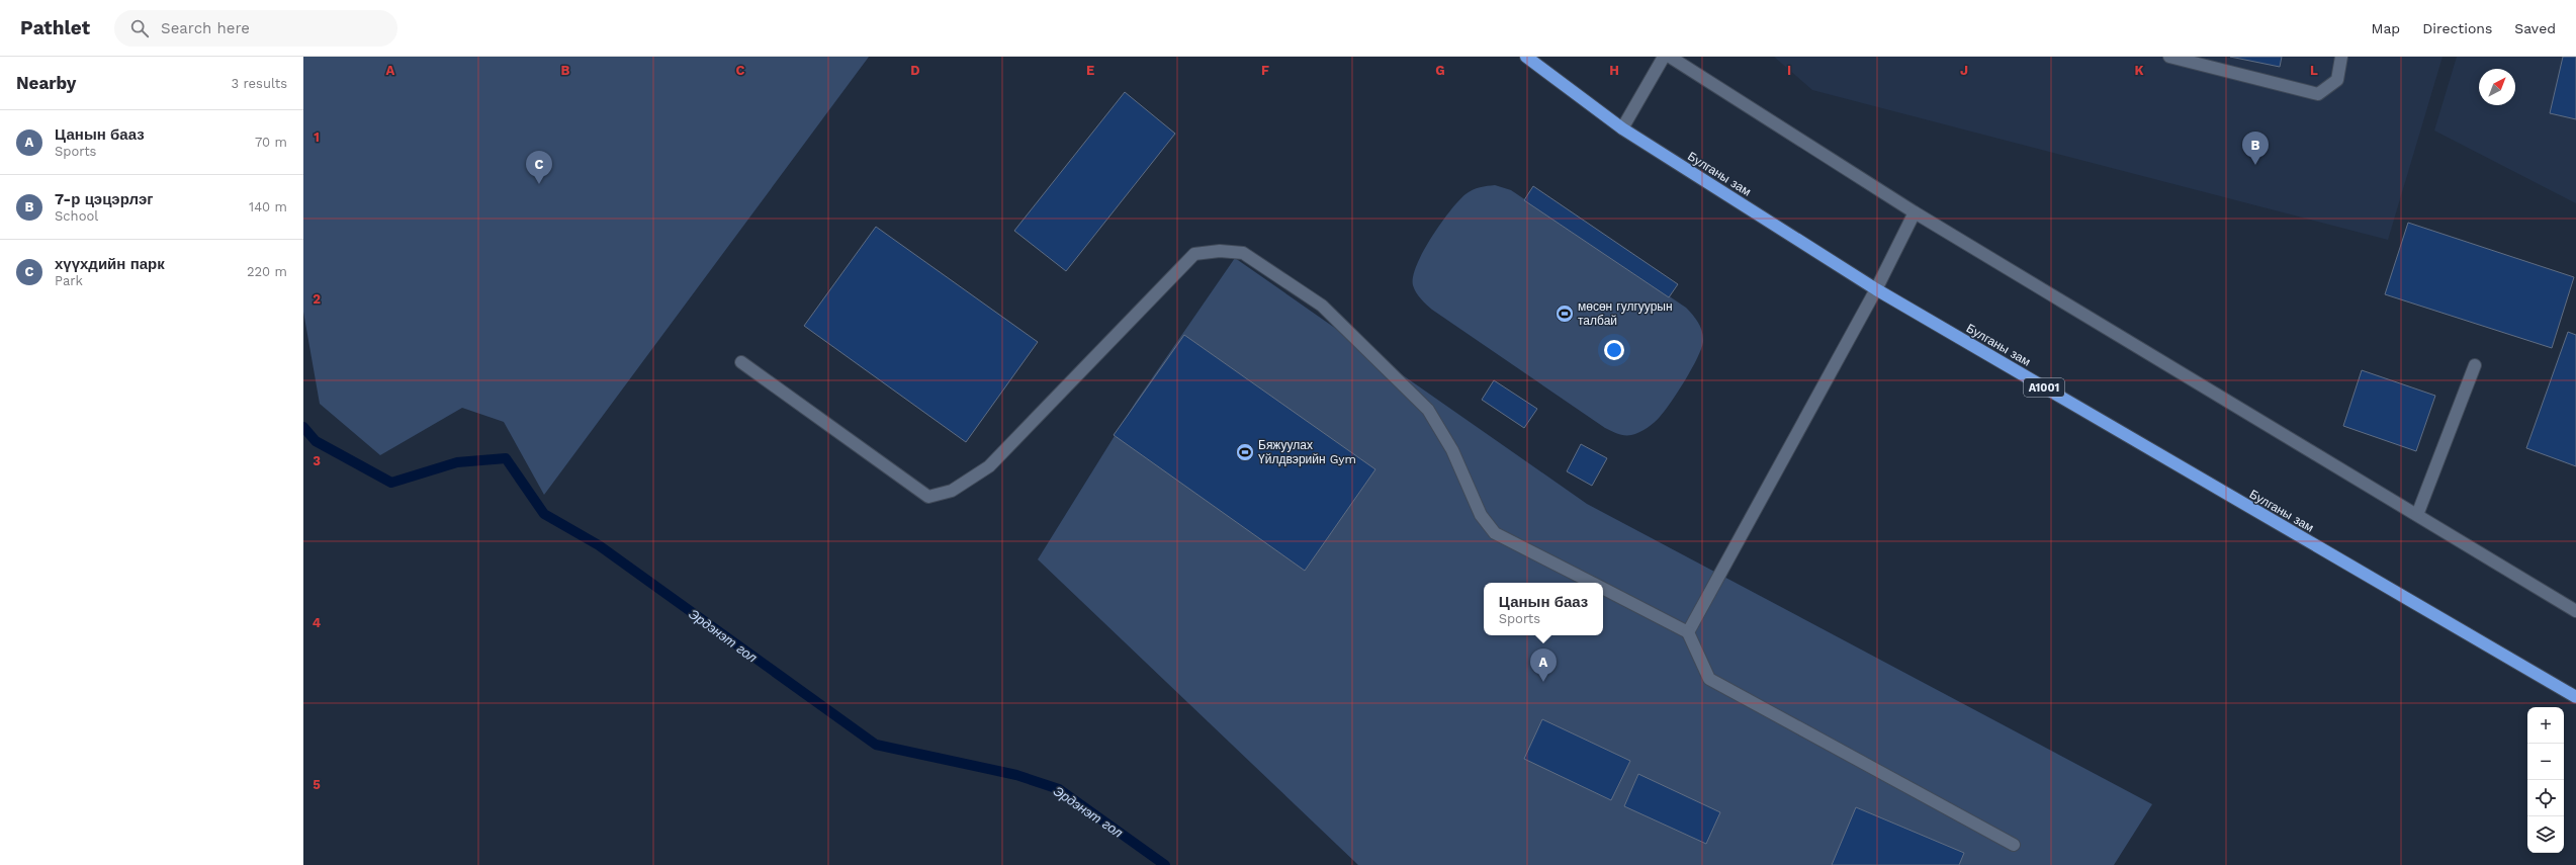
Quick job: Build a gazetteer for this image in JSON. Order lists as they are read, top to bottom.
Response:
{
  "streets": {
    "highway": ["Булганы зам", "A1001"]
  },
  "water": ["Эрдэнэт гол"],
  "places": {
    "sports": ["мөсөн гулгуурын талбай", "Бяжуулах Үйлдвэрийн Gym"]
  },
  "north": "top right",
  "page": {
    "header": "Pathlet",
    "search": "Search here",
    "nav": ["Map", "Directions", "Saved"],
    "heading": ["Nearby", "3 results"],
    "list": [
      {
        "mark": "A",
        "name": "Цанын бааз",
        "note": "Sports",
        "value": "70 m"
      },
      {
        "mark": "B",
        "name": "7-р цэцэрлэг",
        "note": "School",
        "value": "140 m"
      },
      {
        "mark": "C",
        "name": "хүүхдийн парк",
        "note": "Park",
        "value": "220 m"
      }
    ],
    "pins": ["B", "C", "A"],
    "popup": ["Цанын бааз", "Sports"],
    "map_buttons": ["+", "−"]
  },
  "grid": {
    "columns": [
      "A",
      "B",
      "C",
      "D",
      "E",
      "F",
      "G",
      "H",
      "I",
      "J",
      "K",
      "L"
    ],
    "rows": [
      "1",
      "2",
      "3",
      "4",
      "5"
    ]
  }
}
